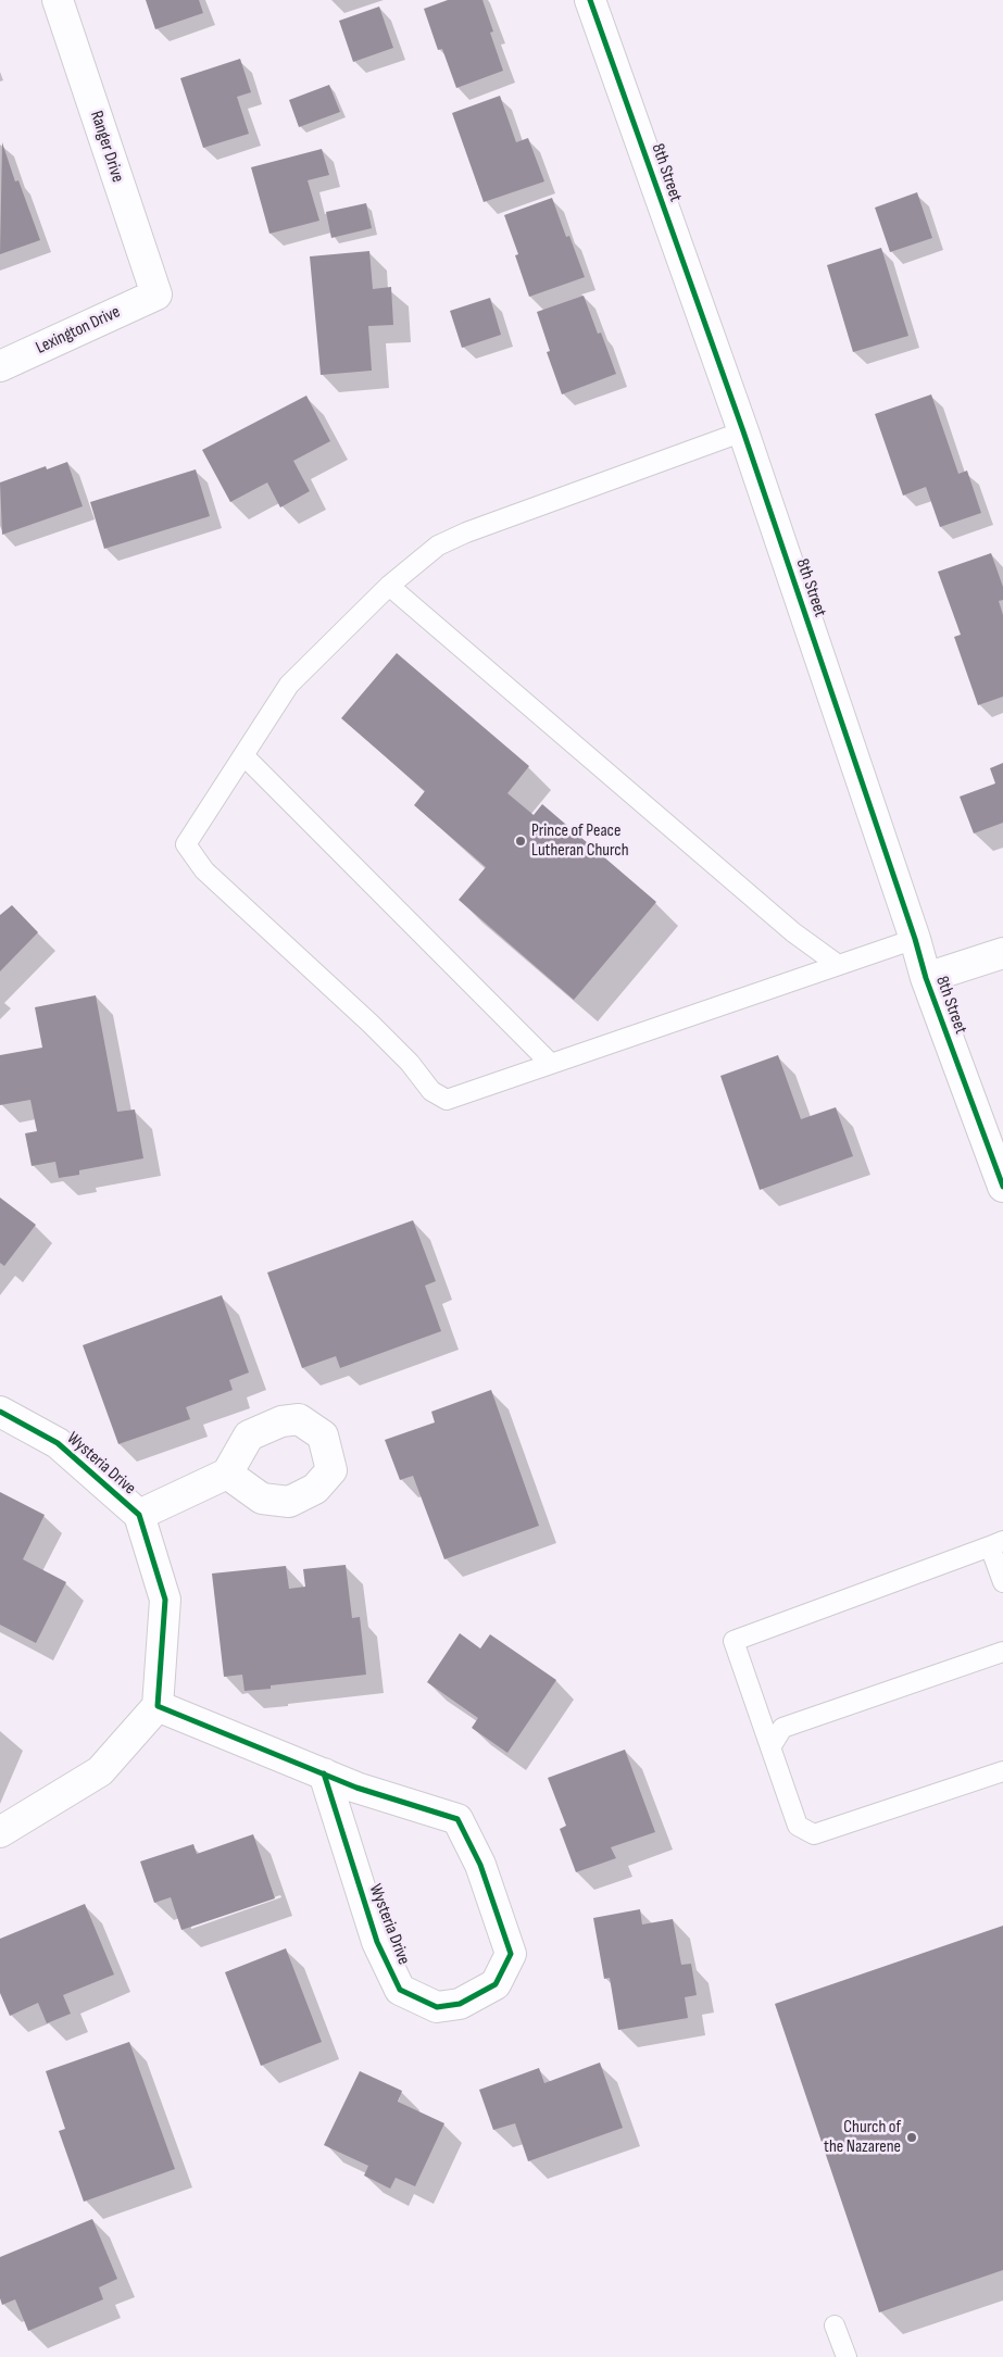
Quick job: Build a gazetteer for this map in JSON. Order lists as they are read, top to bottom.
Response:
{
  "streets": {
    "street": [
      "Ranger Drive",
      "8th Street",
      "Lexington Drive",
      "Wysteria Drive"
    ]
  },
  "crossings": [
    ["Ranger Drive", "Lexington Drive"]
  ],
  "places": ["Prince of Peace Lutheran Church", "Church of the Nazarene"]
}
